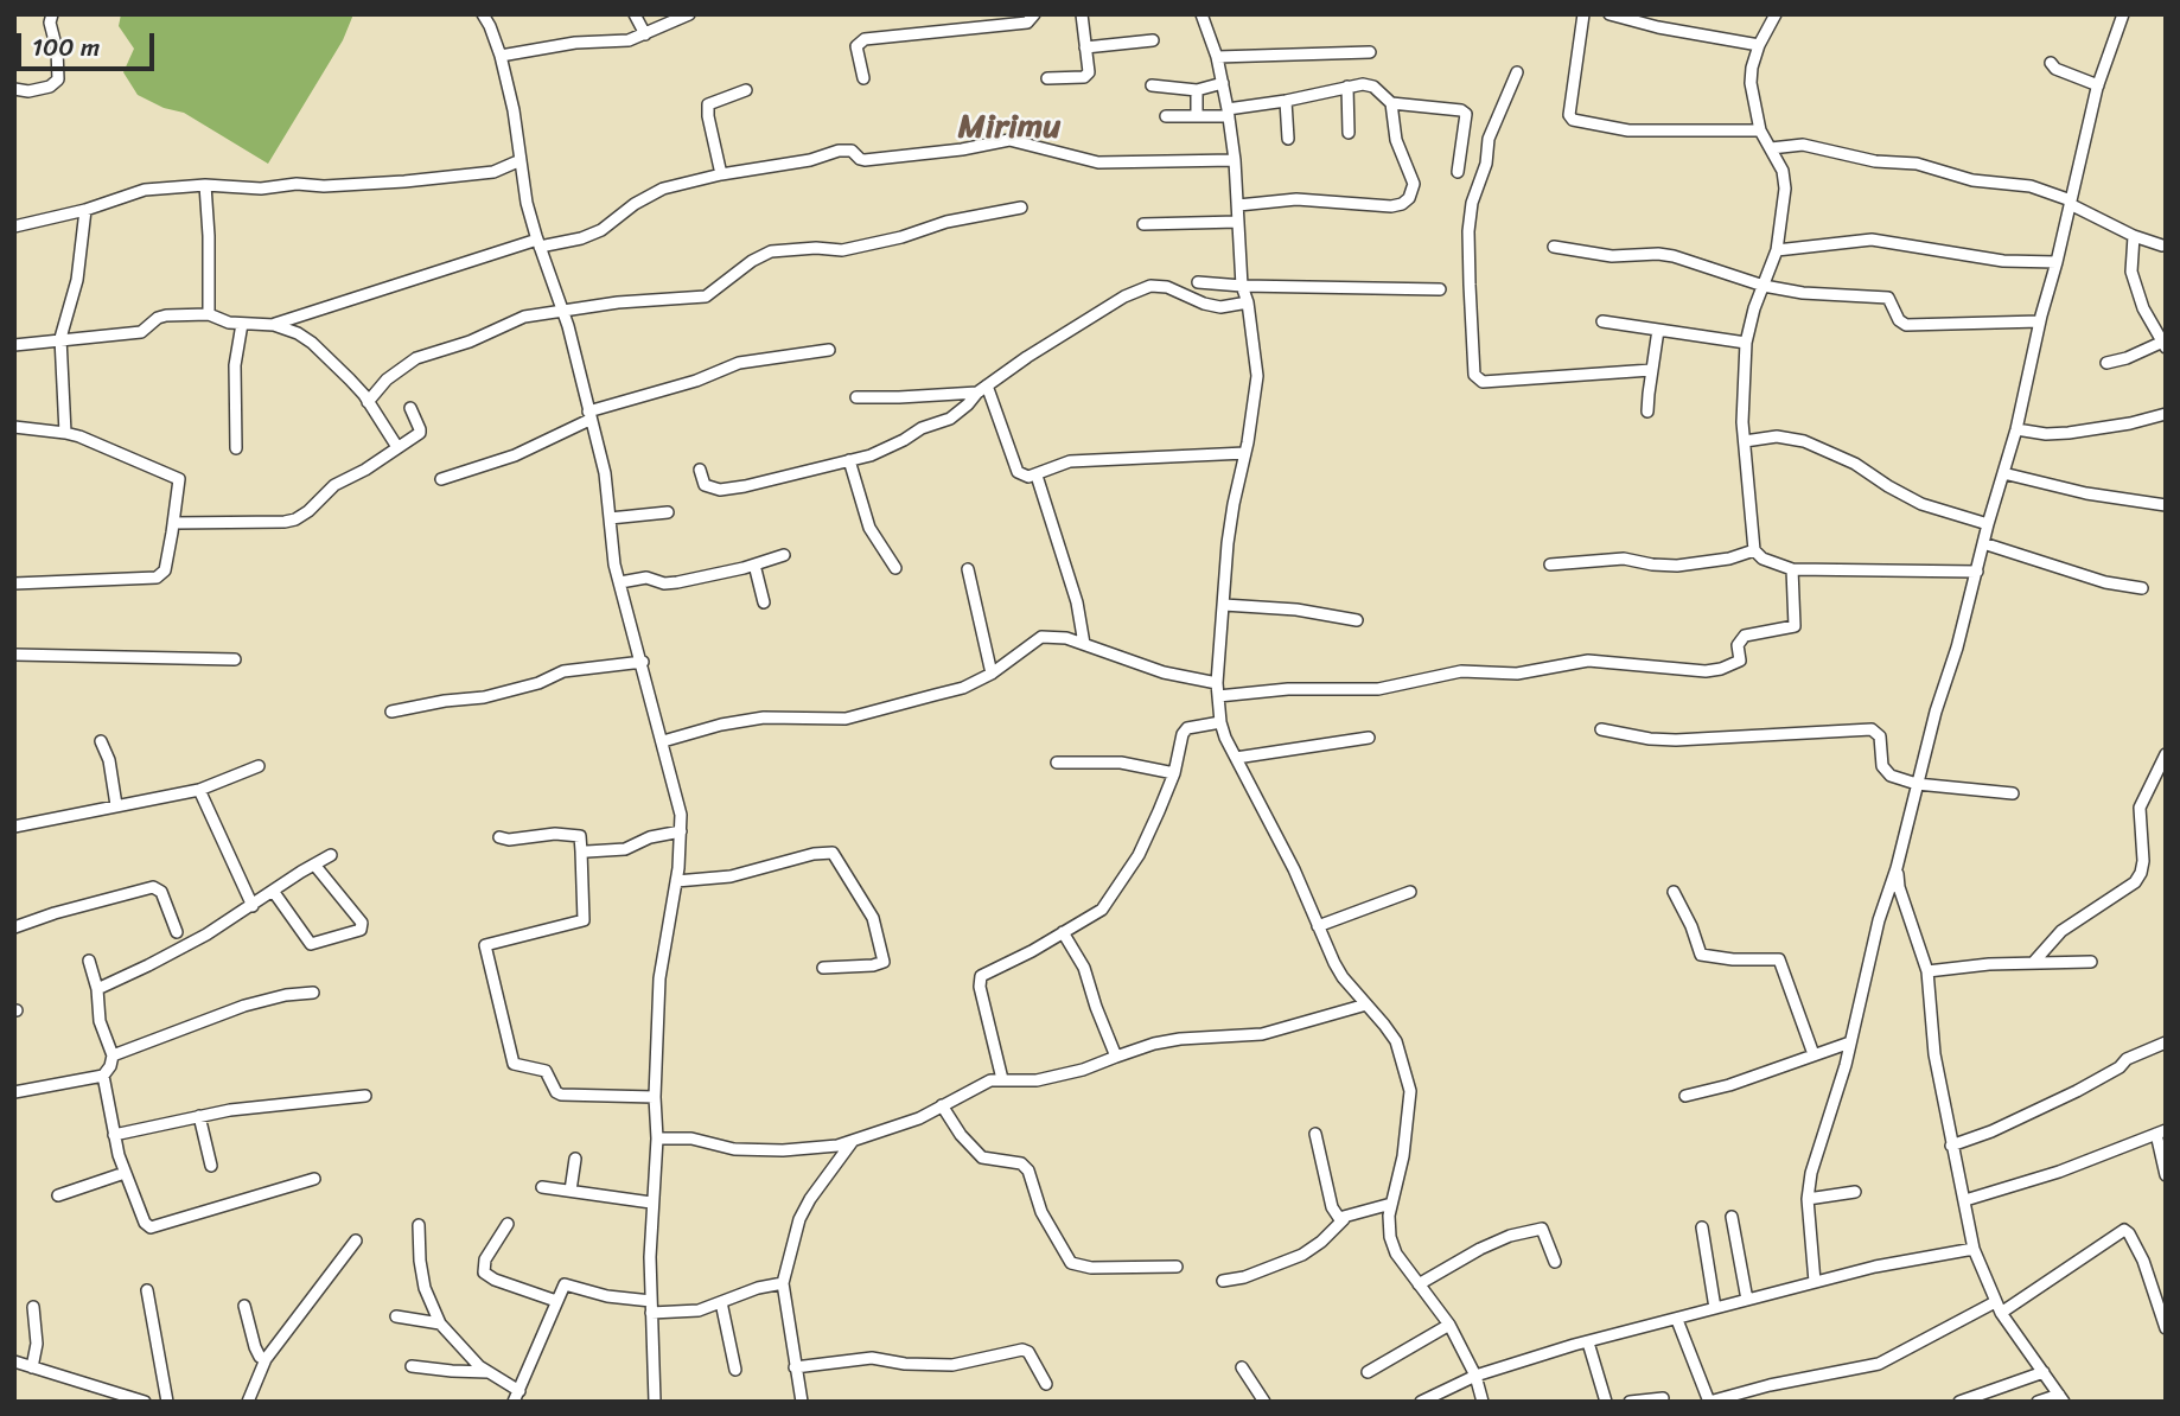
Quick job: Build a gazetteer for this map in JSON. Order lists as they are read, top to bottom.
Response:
{
  "districts": ["Mirimu"],
  "scale_bar": "100 m"
}
